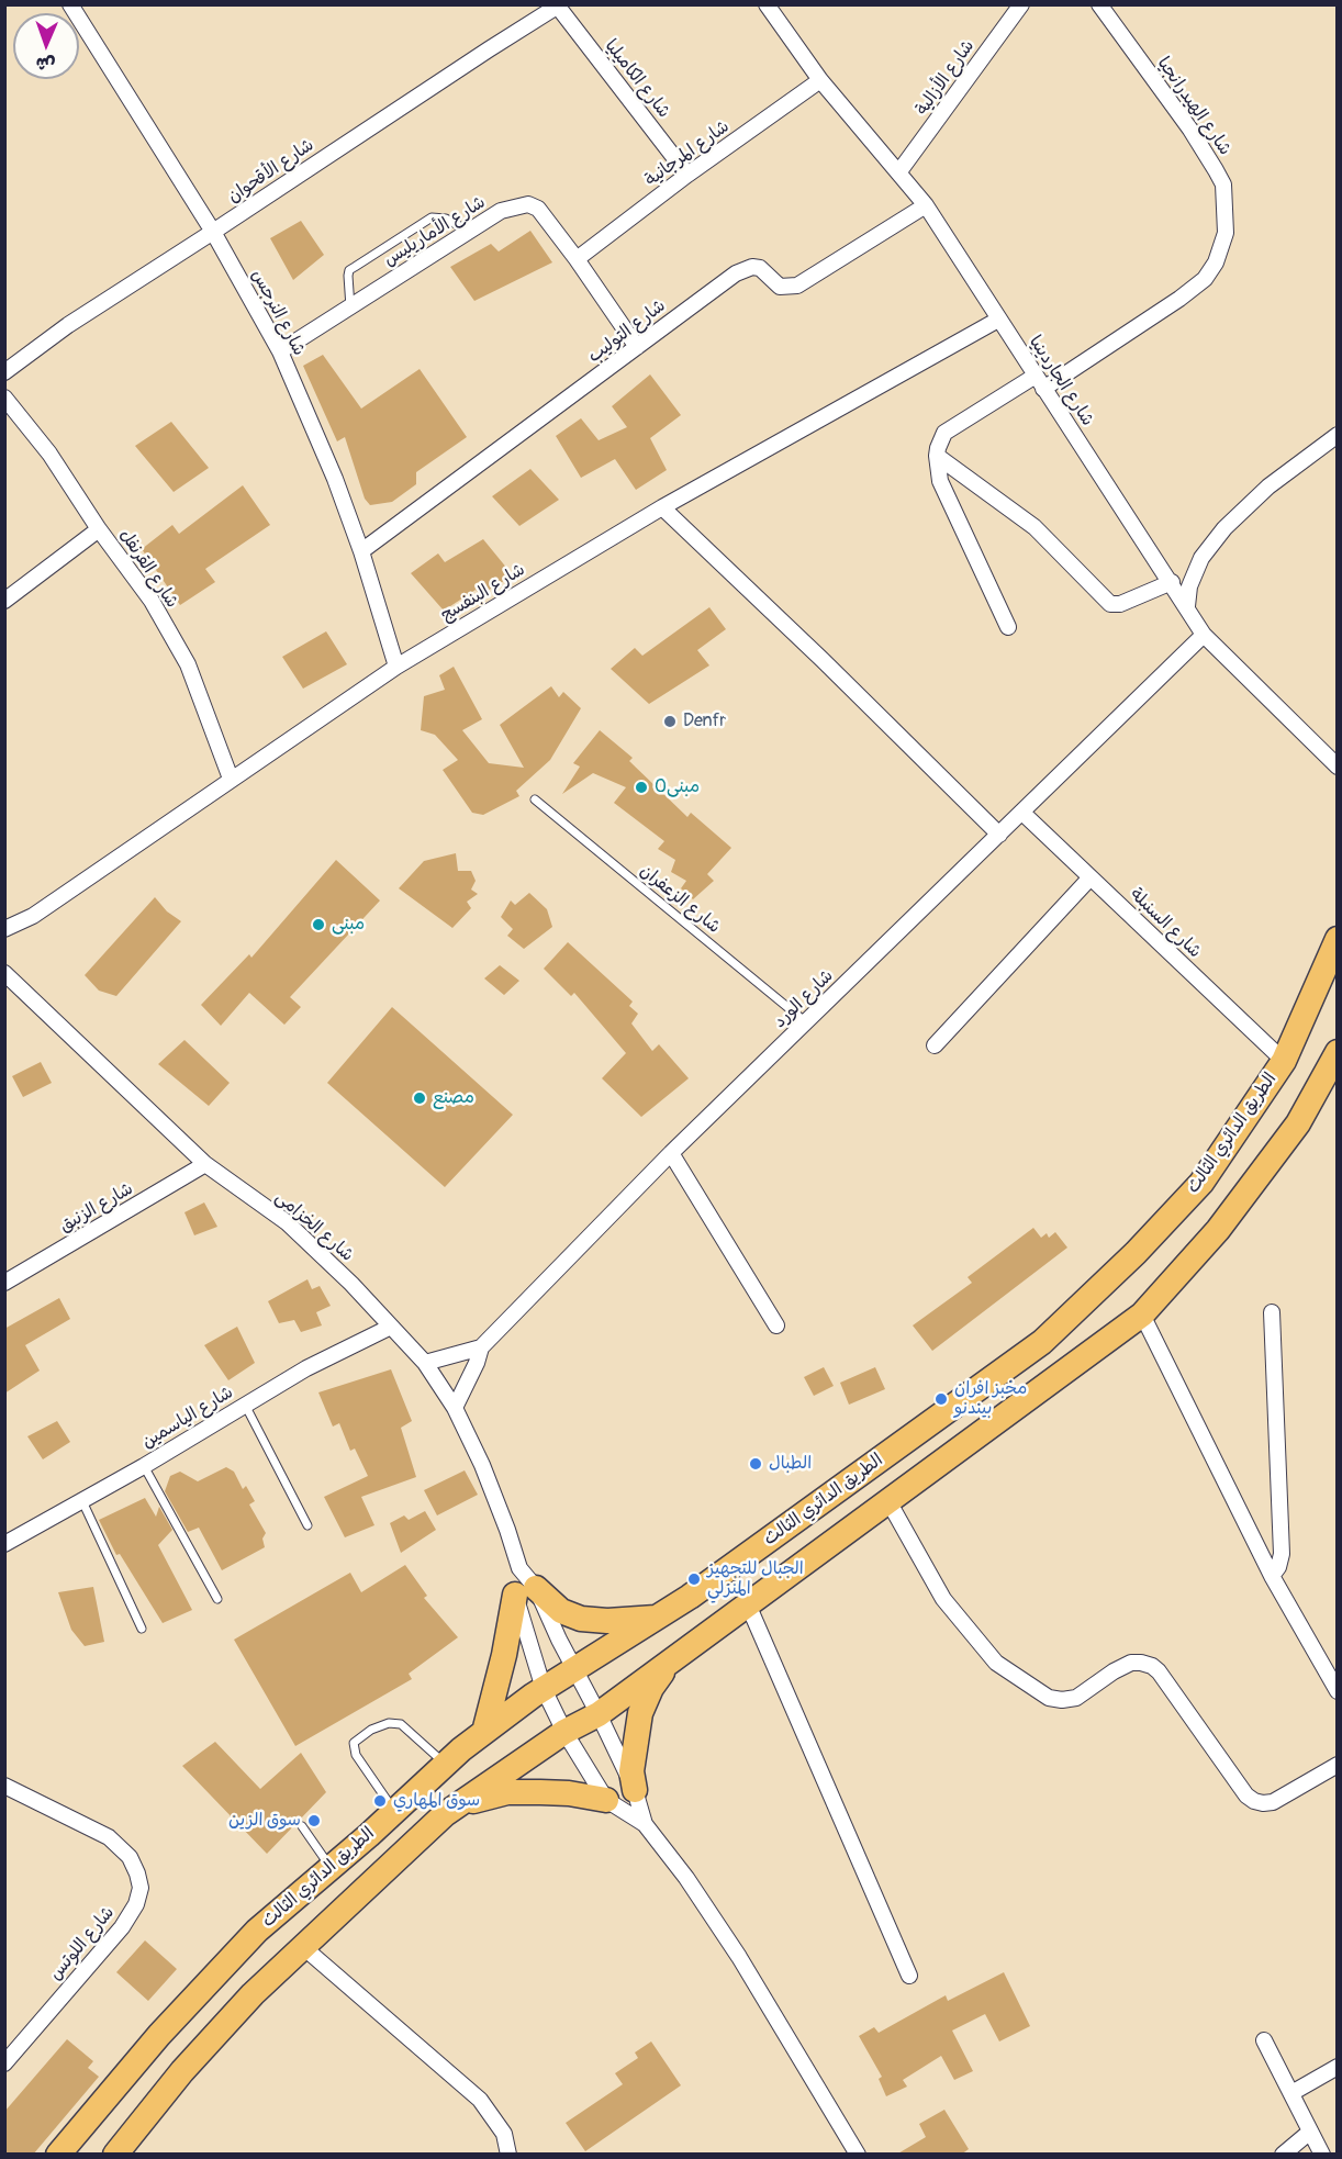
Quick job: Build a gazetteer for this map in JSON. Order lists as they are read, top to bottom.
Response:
{
  "streets": {
    "main road": ["الطريق الدائري الثالث"],
    "street": [
      "شارع الأزالية",
      "شارع الكاميليا",
      "شارع الهيدرانجيا",
      "شارع المرجانية",
      "شارع الأقحوان",
      "شارع الأماريليس",
      "شارع النرجس",
      "شارع التوليب",
      "شارع الجاردينيا",
      "شارع القرنفل",
      "شارع البنفسج",
      "شارع السنبلة",
      "شارع الورد",
      "شارع الزنبق",
      "شارع الخزامى",
      "شارع الياسمين",
      "شارع اللوتس"
    ],
    "lane": ["شارع الزعفران"]
  },
  "crossings": [
    ["شارع الأزالية", "شارع الجاردينيا"],
    ["شارع الكاميليا", "شارع المرجانية"],
    ["شارع الكاميليا", "شارع الأقحوان"],
    ["شارع الهيدرانجيا", "شارع الجاردينيا"],
    ["شارع المرجانية", "شارع الأماريليس"],
    ["شارع المرجانية", "شارع الجاردينيا"],
    ["شارع الأقحوان", "شارع النرجس"],
    ["شارع الأماريليس", "شارع النرجس"],
    ["شارع الأماريليس", "شارع التوليب"],
    ["شارع النرجس", "شارع التوليب"],
    ["شارع النرجس", "شارع البنفسج"],
    ["شارع التوليب", "شارع الجاردينيا"],
    ["شارع الجاردينيا", "شارع البنفسج"],
    ["شارع الجاردينيا", "شارع الورد"],
    ["شارع القرنفل", "شارع البنفسج"],
    ["شارع الزعفران", "شارع الورد"],
    ["شارع السنبلة", "شارع الورد"],
    ["شارع السنبلة", "الطريق الدائري الثالث"],
    ["شارع الورد", "شارع الخزامى"],
    ["شارع الزنبق", "شارع الخزامى"],
    ["شارع الخزامى", "شارع الياسمين"]
  ],
  "places": [
    "Denfr",
    "مبنى0",
    "مبنى",
    "مصنع",
    "مخبز افران بيندنو",
    "الطبال",
    "الجبال للتجهيز المنزلي",
    "سوق المهاري",
    "سوق الزين"
  ],
  "north": "bottom"
}
